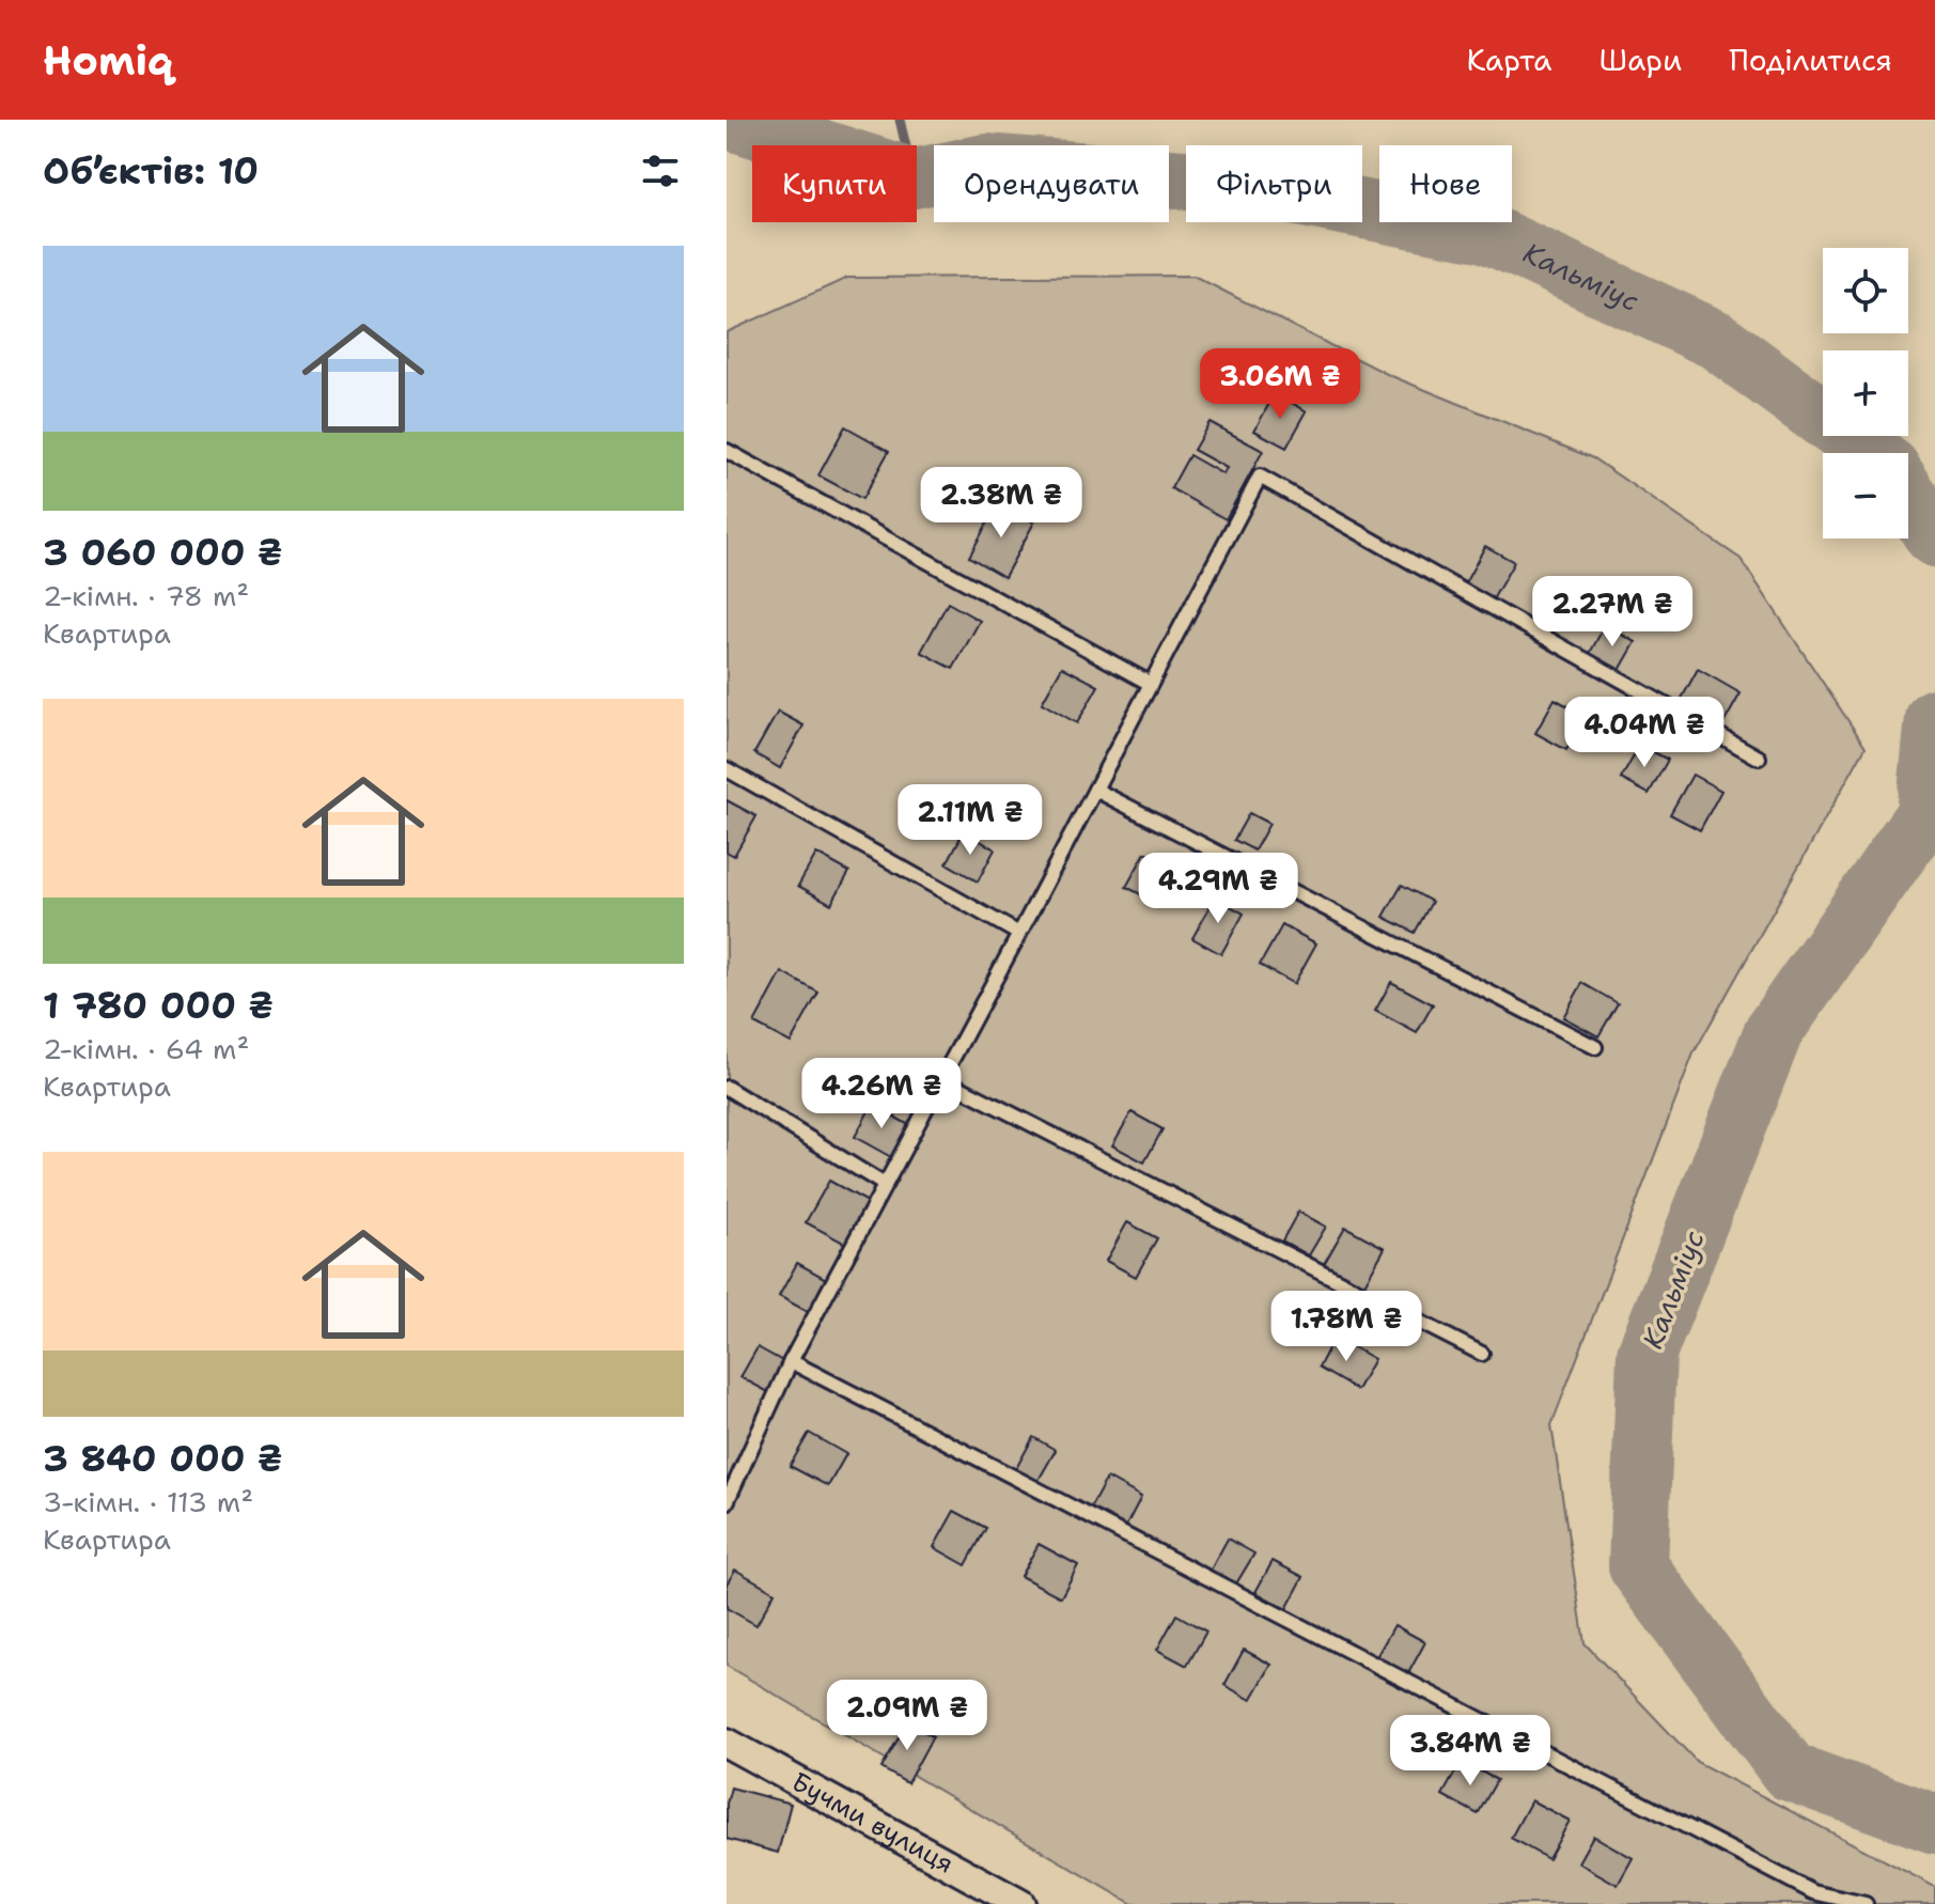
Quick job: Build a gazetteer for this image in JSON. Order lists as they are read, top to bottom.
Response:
{
  "streets": {
    "street": ["Бучми вулиця"]
  },
  "water": ["Кальміус"],
  "page": {
    "header": "Homiq",
    "nav": ["Карта", "Шари", "Поділитися"],
    "heading": "Об’єктів: 10",
    "chip": [
      "Купити",
      "Орендувати",
      "Фільтри",
      "Нове"
    ],
    "list": [
      {
        "name": "3 060 000 ₴",
        "note": "2-кімн. · 78 m² · Квартира"
      },
      {
        "name": "1 780 000 ₴",
        "note": "2-кімн. · 64 m² · Квартира"
      },
      {
        "name": "3 840 000 ₴",
        "note": "3-кімн. · 113 m² · Квартира"
      }
    ],
    "map_buttons": ["+", "−"],
    "price": [
      "3.06M ₴",
      "2.38M ₴",
      "2.27M ₴",
      "4.04M ₴",
      "2.11M ₴",
      "4.29M ₴",
      "4.26M ₴",
      "1.78M ₴",
      "2.09M ₴",
      "3.84M ₴"
    ]
  }
}
